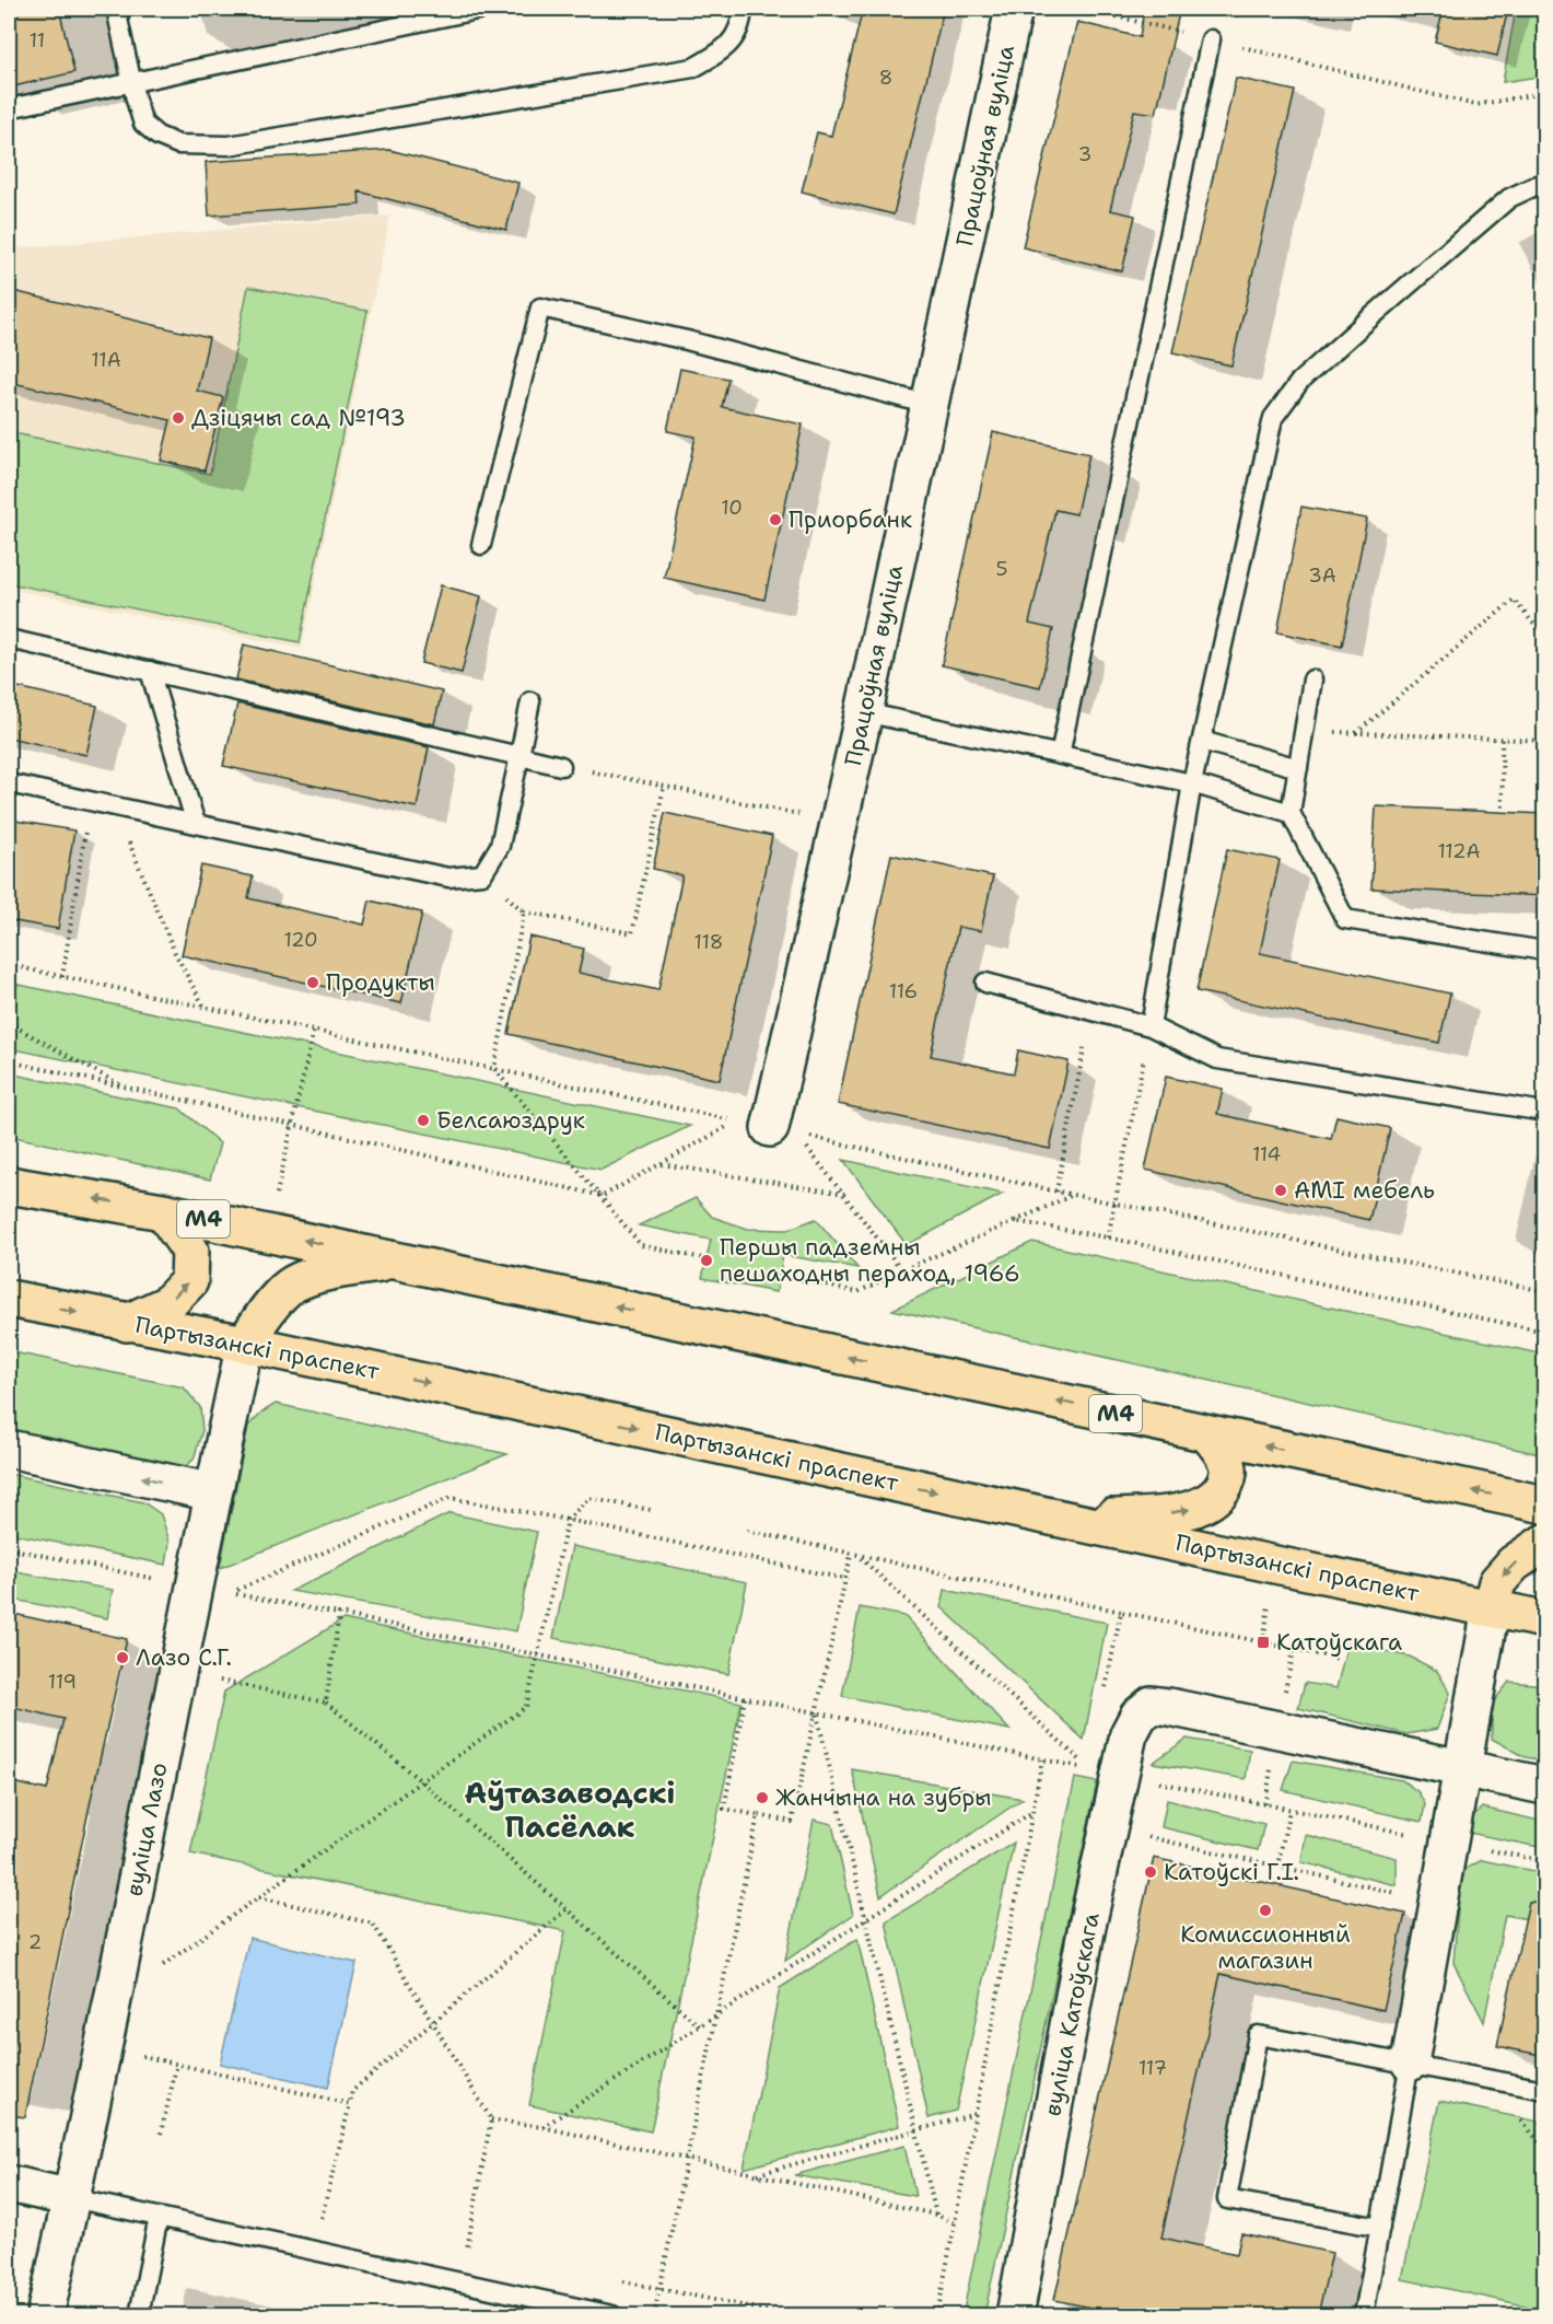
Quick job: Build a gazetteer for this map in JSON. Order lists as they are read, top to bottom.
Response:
{
  "streets": {
    "main road": ["М4", "Партызанскі праспект"],
    "street": ["Працоўная вуліца", "вуліца Лазо", "вуліца Катоўскага"]
  },
  "crossings": [
    ["Партызанскі праспект", "вуліца Лазо"]
  ],
  "districts": ["Аўтазаводскі Пасёлак"],
  "places": {
    "other": [
      "Дзіцячы сад №193",
      "Приорбанк",
      "Продукты",
      "Белсаюздрук",
      "AMI мебель",
      "Першы падземны пешаходны пераход, 1966",
      "Лазо С.Г.",
      "Жанчына на зубры",
      "Катоўскі Г.І.",
      "Комиссионный магазин"
    ],
    "transit": ["Катоўскага"]
  },
  "house_numbers": [
    "11",
    "8",
    "3",
    "11А",
    "10",
    "5",
    "3А",
    "112А",
    "120",
    "118",
    "116",
    "114",
    "119",
    "2",
    "117"
  ]
}
